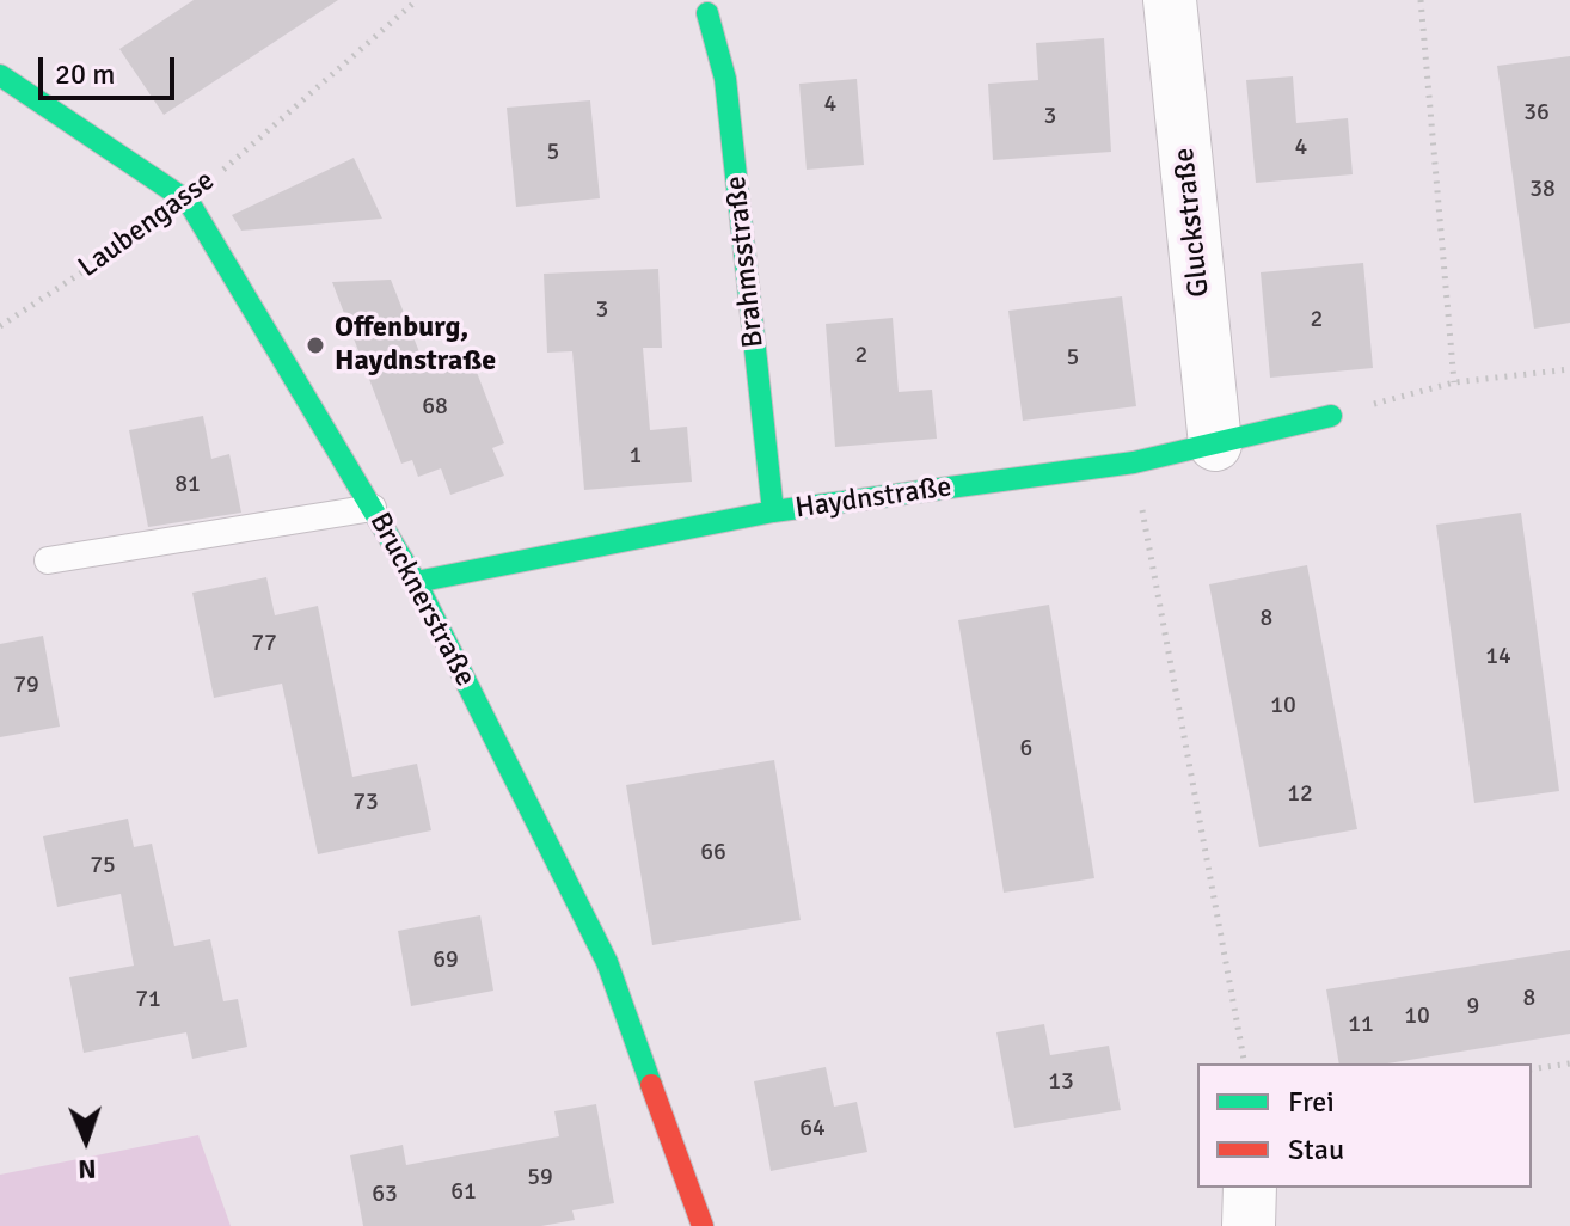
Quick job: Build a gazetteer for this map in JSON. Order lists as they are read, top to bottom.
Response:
{
  "streets": {
    "street": [
      "Gluckstraße",
      "Brahmsstraße",
      "Haydnstraße",
      "Brucknerstraße"
    ],
    "path": ["Laubengasse"]
  },
  "crossings": [
    ["Gluckstraße", "Haydnstraße"],
    ["Laubengasse", "Brucknerstraße"],
    ["Brahmsstraße", "Haydnstraße"],
    ["Haydnstraße", "Brucknerstraße"]
  ],
  "places": ["Offenburg, Haydnstraße"],
  "house_numbers": [
    "4",
    "36",
    "3",
    "4",
    "5",
    "38",
    "3",
    "2",
    "2",
    "5",
    "68",
    "1",
    "81",
    "8",
    "77",
    "14",
    "79",
    "10",
    "6",
    "12",
    "73",
    "66",
    "75",
    "69",
    "8",
    "71",
    "9",
    "10",
    "11",
    "13",
    "64",
    "59",
    "61",
    "63"
  ],
  "legend": ["Frei", "Stau"],
  "scale_bar": "20 m",
  "north": "bottom"
}
